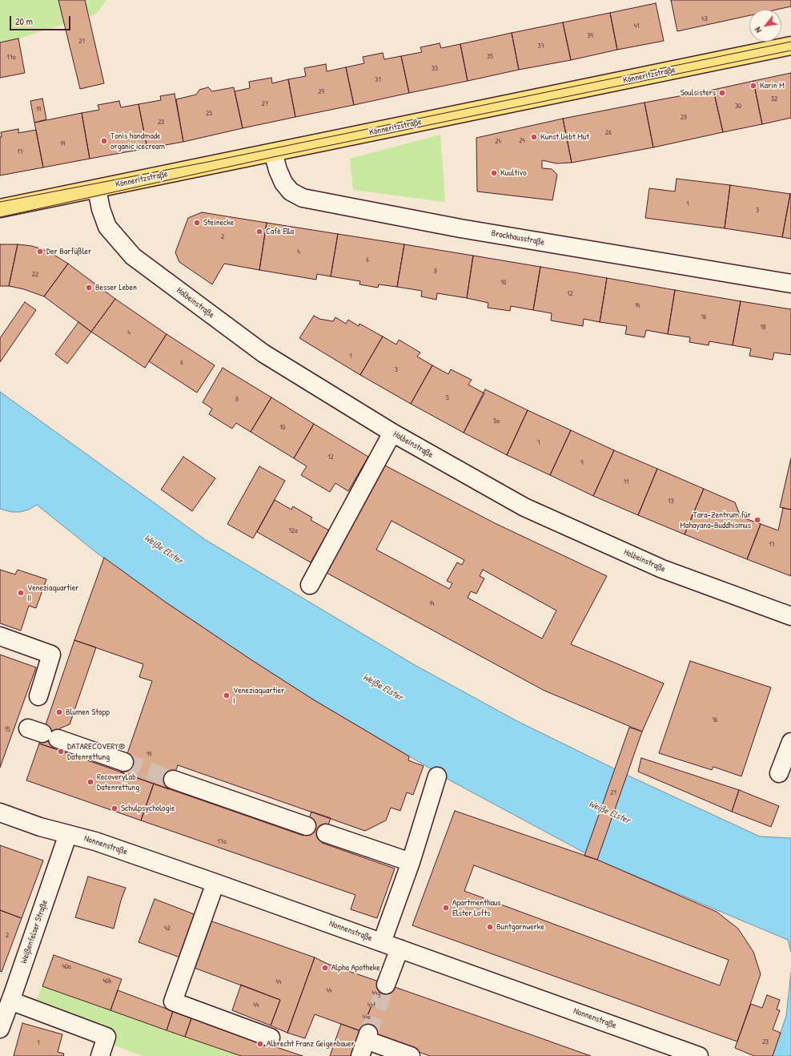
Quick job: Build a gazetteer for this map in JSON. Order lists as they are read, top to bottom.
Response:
{
  "streets": {
    "main road": ["Könneritzstraße"],
    "street": [
      "Brockhausstraße",
      "Holbeinstraße",
      "Nonnenstraße",
      "Weißenfelser Straße"
    ]
  },
  "crossings": [
    ["Könneritzstraße", "Brockhausstraße"],
    ["Könneritzstraße", "Holbeinstraße"],
    ["Nonnenstraße", "Weißenfelser Straße"]
  ],
  "water": ["Weiße Elster"],
  "places": [
    "Karin M",
    "Soulsisters",
    "Kunst liebt Mut",
    "Tonis handmade organic icecream",
    "Kuultivo",
    "Steinecke",
    "Café Ella",
    "Der Barfüßler",
    "Besser Leben",
    "Tara-Zentrum für Mahayana-Buddhismus",
    "Veneziaquartier II",
    "Veneziaquartier I",
    "Blumen Stopp",
    "DATARECOVERY® Datenrettung",
    "RecoveryLab Datenrettung",
    "Schulpsychologie",
    "Apartmenthaus Elster Lofts",
    "Buntgarnwerke",
    "Alpha Apotheke",
    "Albrecht Franz Geigenbauer"
  ],
  "house_numbers": [
    "43",
    "41",
    "39",
    "21",
    "37",
    "35",
    "17a",
    "33",
    "31",
    "29",
    "32",
    "27",
    "30",
    "19",
    "25",
    "28",
    "23",
    "26",
    "24",
    "24",
    "19",
    "17",
    "1",
    "3",
    "2",
    "4",
    "6",
    "8",
    "22",
    "10",
    "12",
    "14",
    "16",
    "18",
    "4",
    "1",
    "6",
    "3",
    "5",
    "8",
    "5a",
    "10",
    "7",
    "12",
    "9",
    "11",
    "13",
    "12a",
    "17",
    "14",
    "16",
    "15",
    "19",
    "21",
    "17a",
    "42",
    "2",
    "40a",
    "40b",
    "44",
    "44",
    "44g",
    "44",
    "44f",
    "44e",
    "23",
    "1"
  ],
  "scale_bar": "20 m",
  "north": "bottom left"
}
